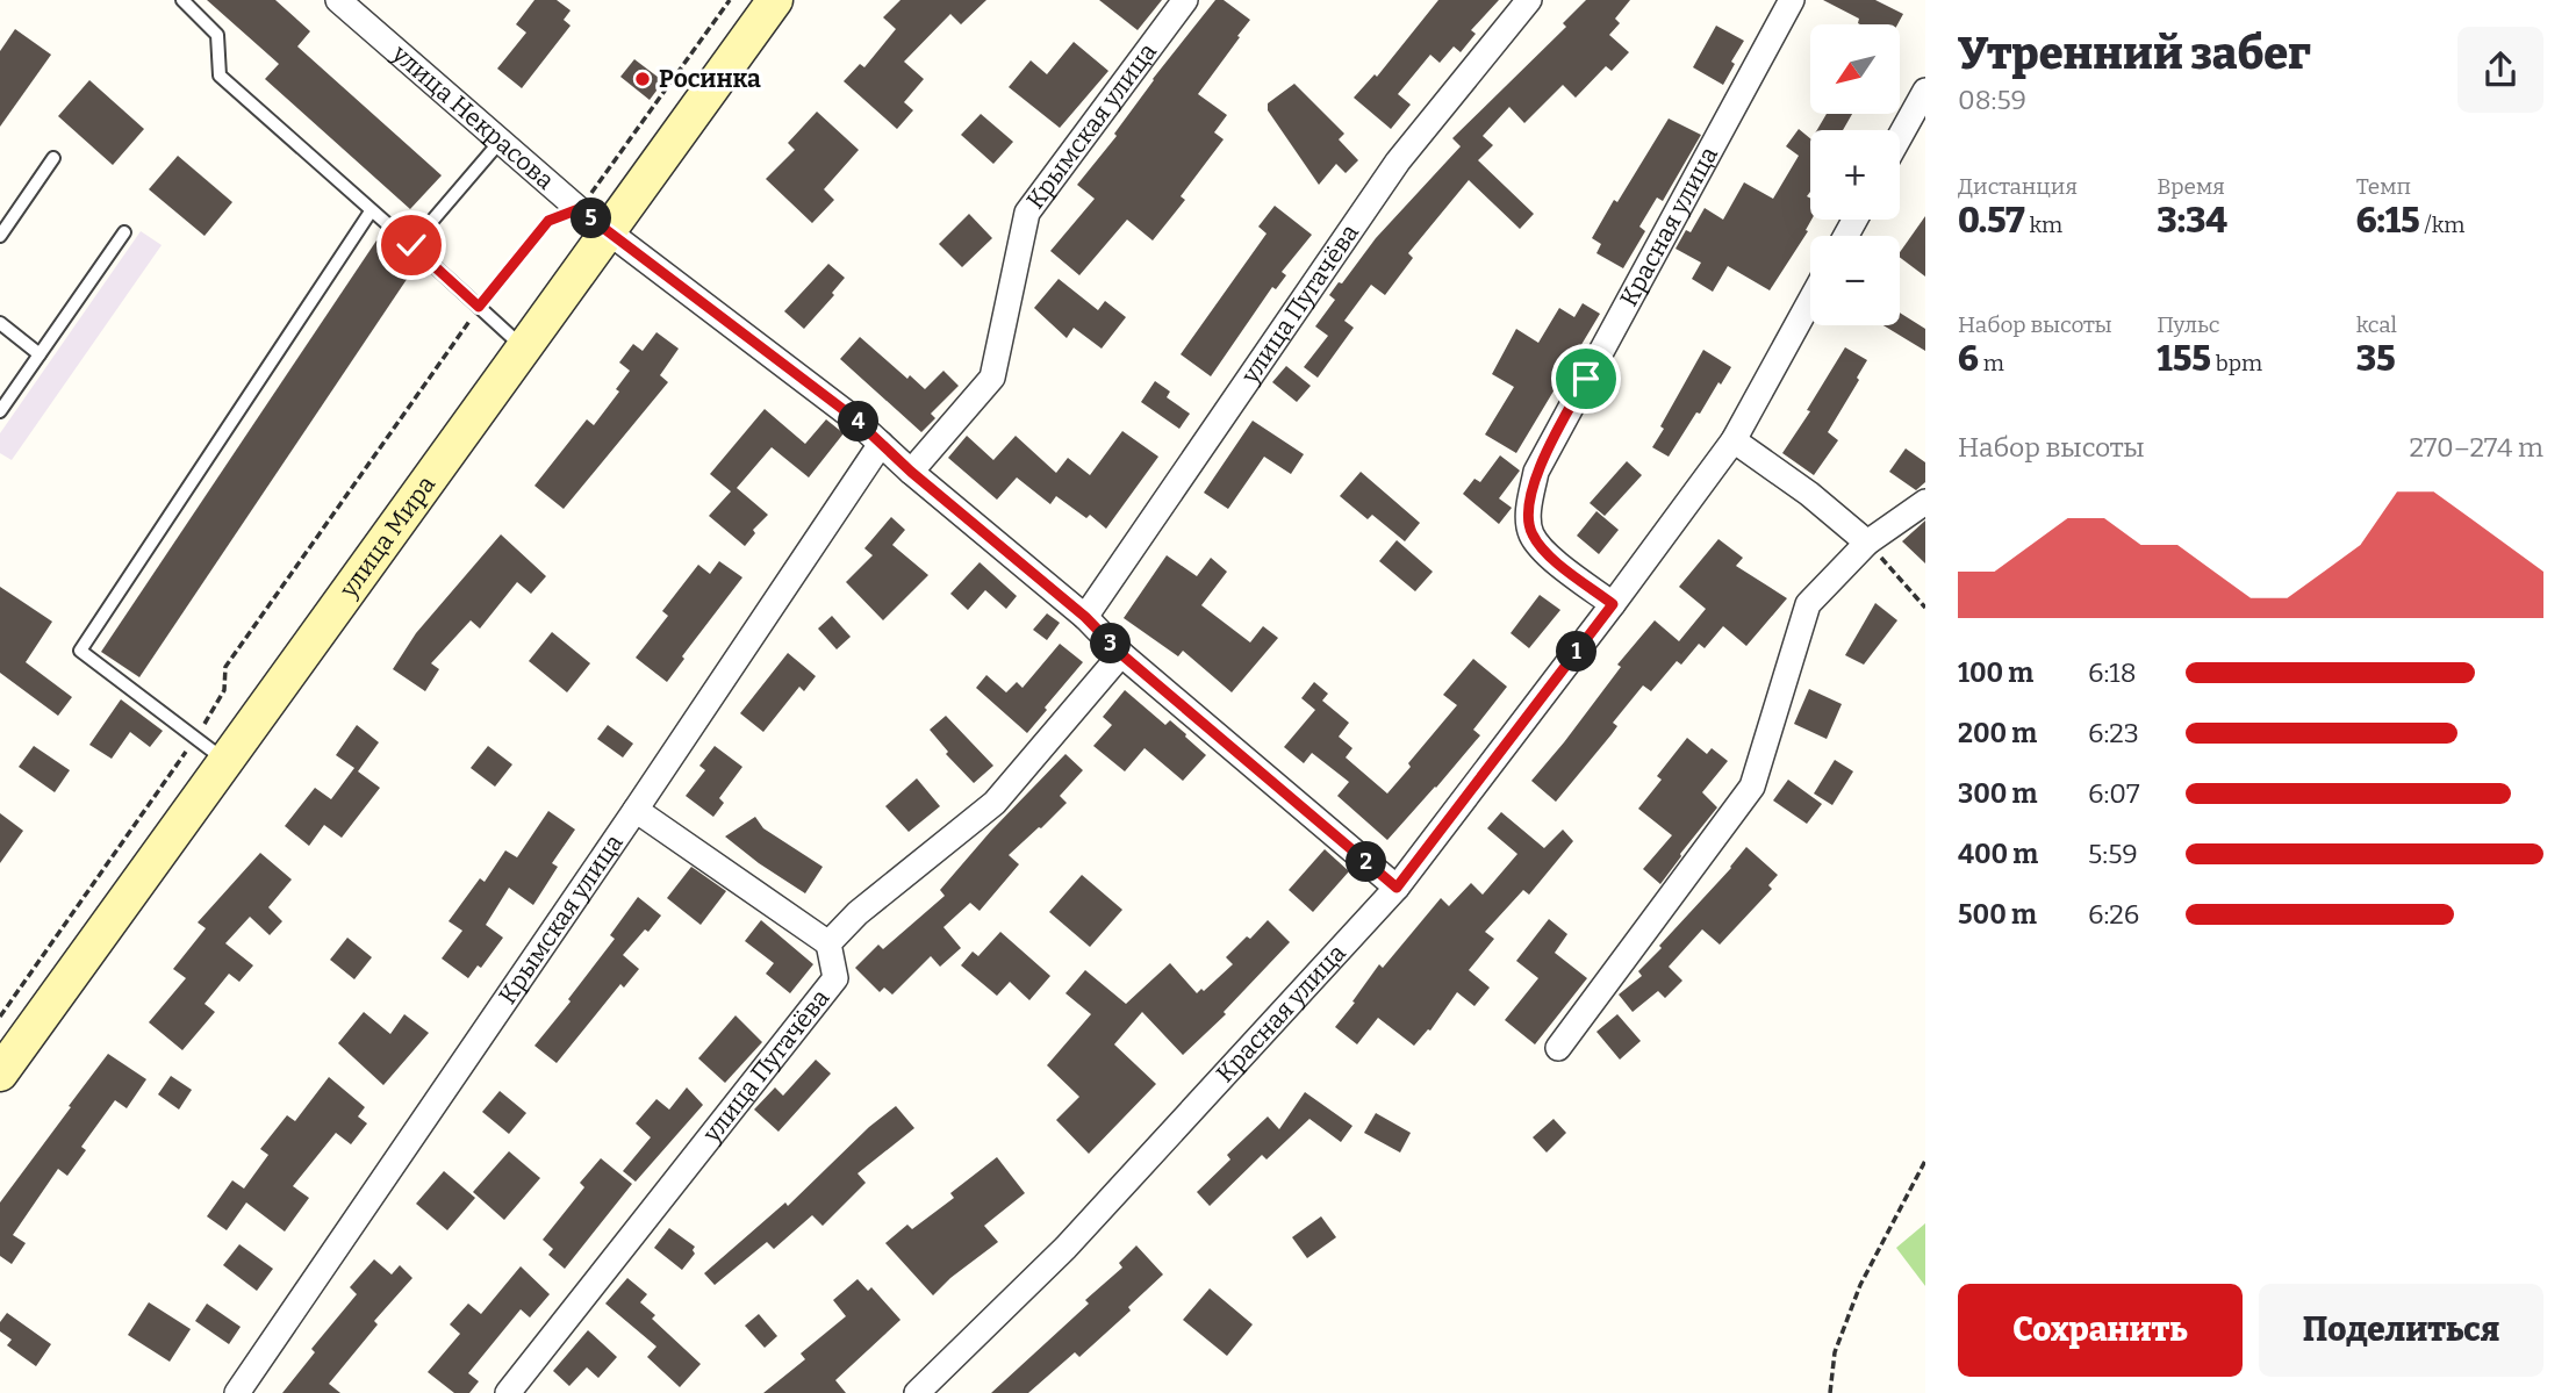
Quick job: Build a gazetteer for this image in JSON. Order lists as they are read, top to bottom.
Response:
{
  "streets": {
    "street": [
      "улица Некрасова",
      "Крымская улица",
      "Красная улица",
      "улица Пугачёва",
      "улица Мира"
    ]
  },
  "crossings": [
    ["улица Некрасова", "Крымская улица"],
    ["улица Некрасова", "Красная улица"],
    ["улица Некрасова", "улица Пугачёва"],
    ["улица Некрасова", "улица Мира"]
  ],
  "places": ["Росинка"],
  "north": "bottom left",
  "page": {
    "heading": ["Утренний забег", "08:59"],
    "map_buttons": ["+", "−"],
    "stats": [
      ["Дистанция", "0.57 km"],
      ["Время", "3:34"],
      ["Темп", "6:15 /km"],
      ["Набор высоты", "6 m"],
      ["Пульс", "155 bpm"],
      ["kcal", "35"]
    ],
    "pins": [
      "5",
      "4",
      "3",
      "1",
      "2"
    ],
    "chart": ["Набор высоты", "270–274 m"],
    "list": [
      {
        "name": "100 m",
        "note": "6:18"
      },
      {
        "name": "200 m",
        "note": "6:23"
      },
      {
        "name": "300 m",
        "note": "6:07"
      },
      {
        "name": "400 m",
        "note": "5:59"
      },
      {
        "name": "500 m",
        "note": "6:26"
      }
    ],
    "buttons": ["Сохранить", "Поделиться"]
  }
}
